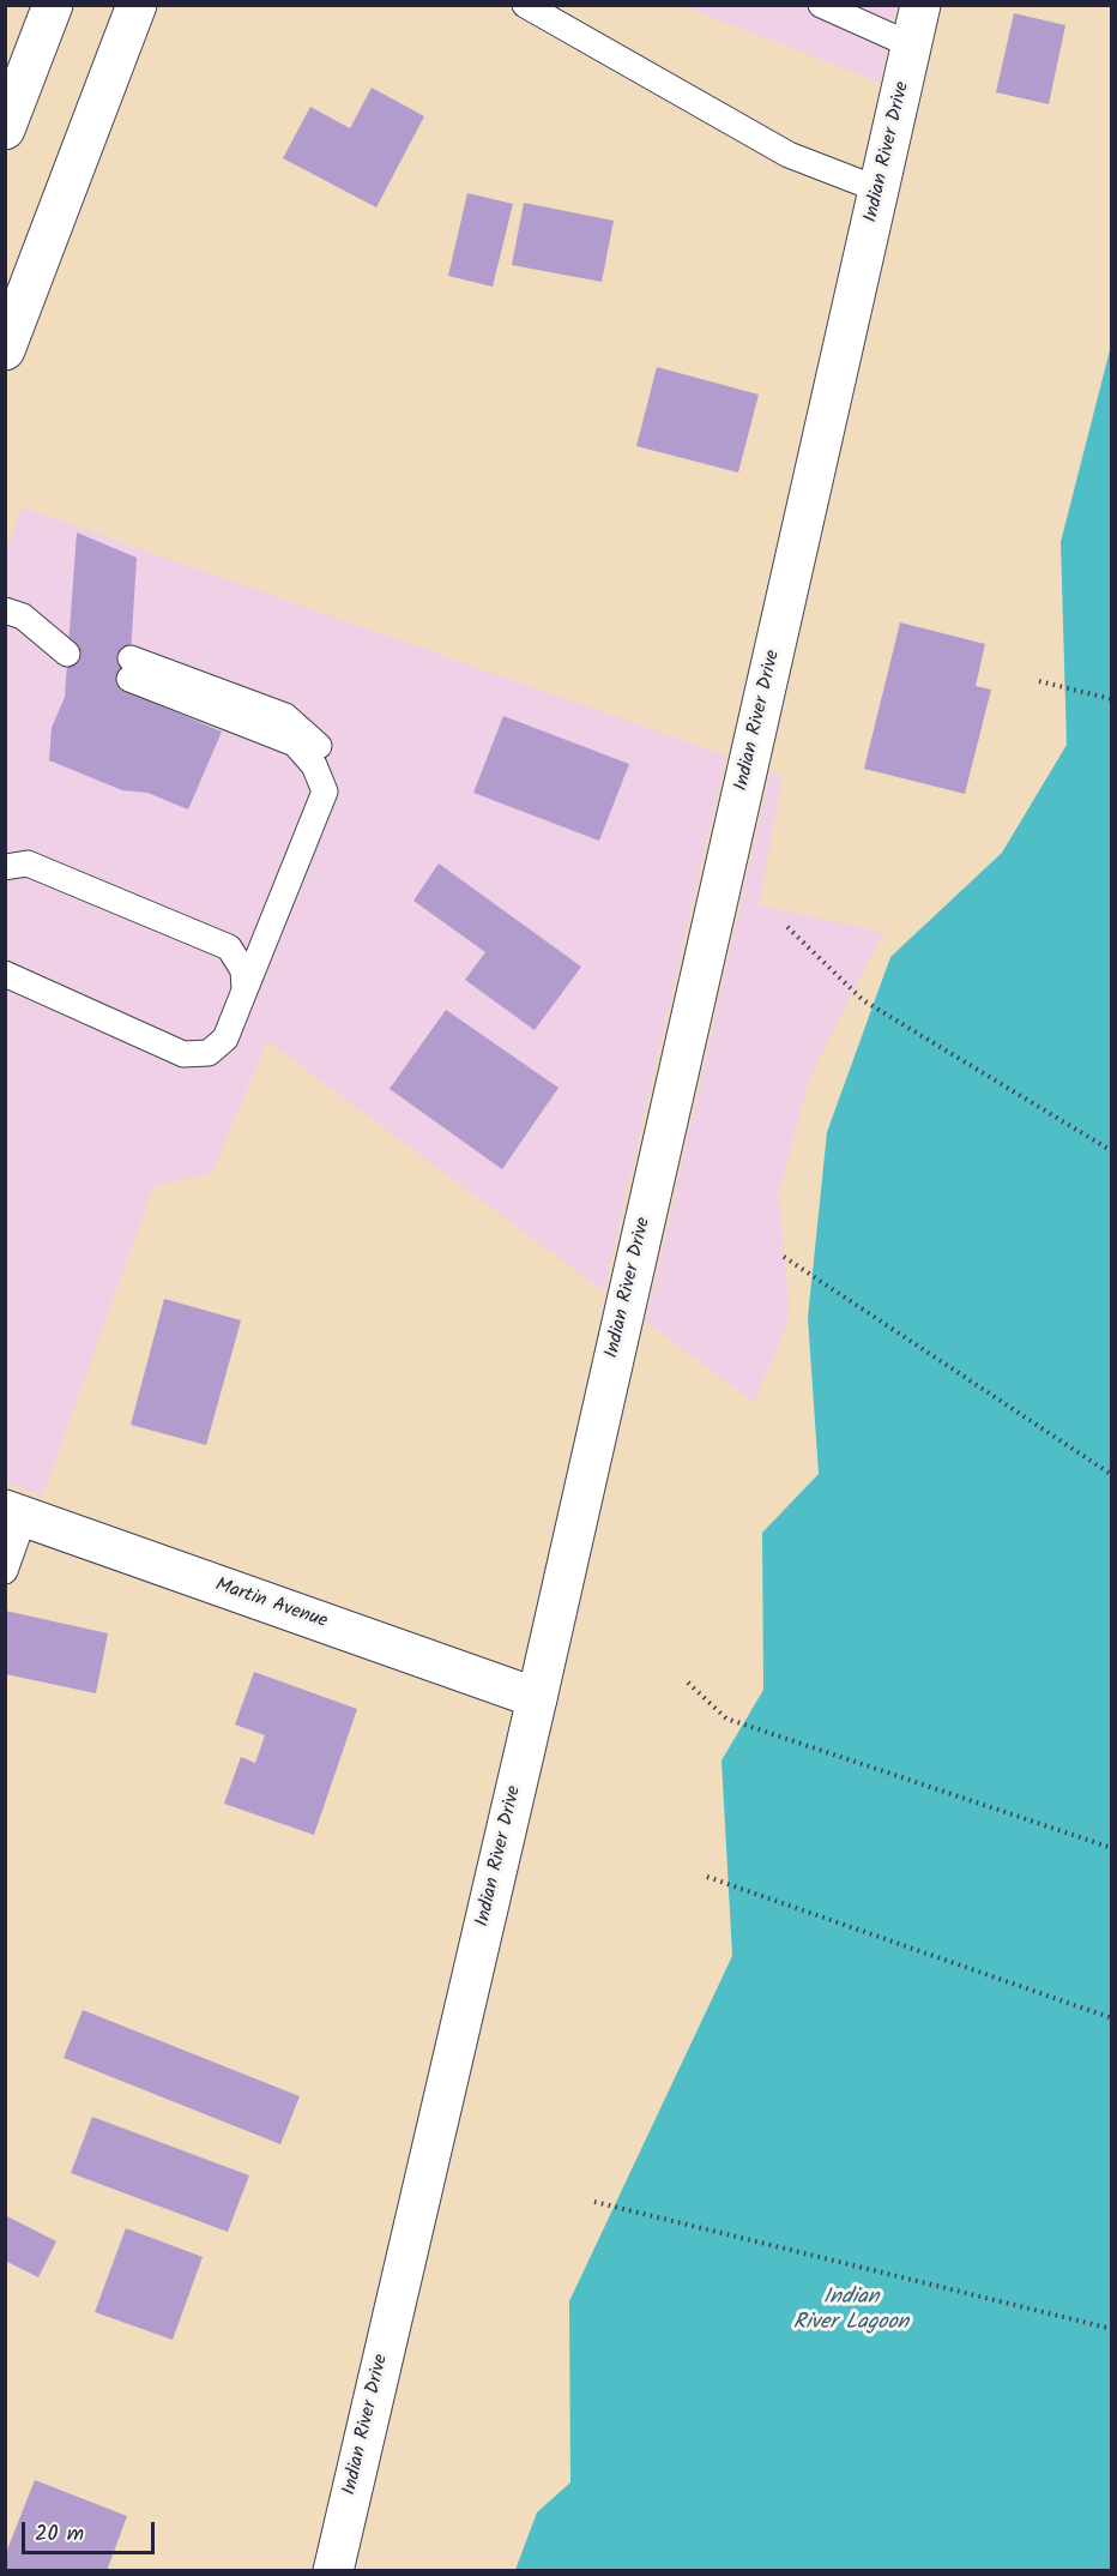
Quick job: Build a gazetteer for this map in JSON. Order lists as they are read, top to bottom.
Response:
{
  "streets": {
    "street": ["Indian River Drive", "Martin Avenue"]
  },
  "crossings": [
    ["Indian River Drive", "Martin Avenue"]
  ],
  "water": ["Indian River Lagoon"],
  "scale_bar": "20 m"
}
